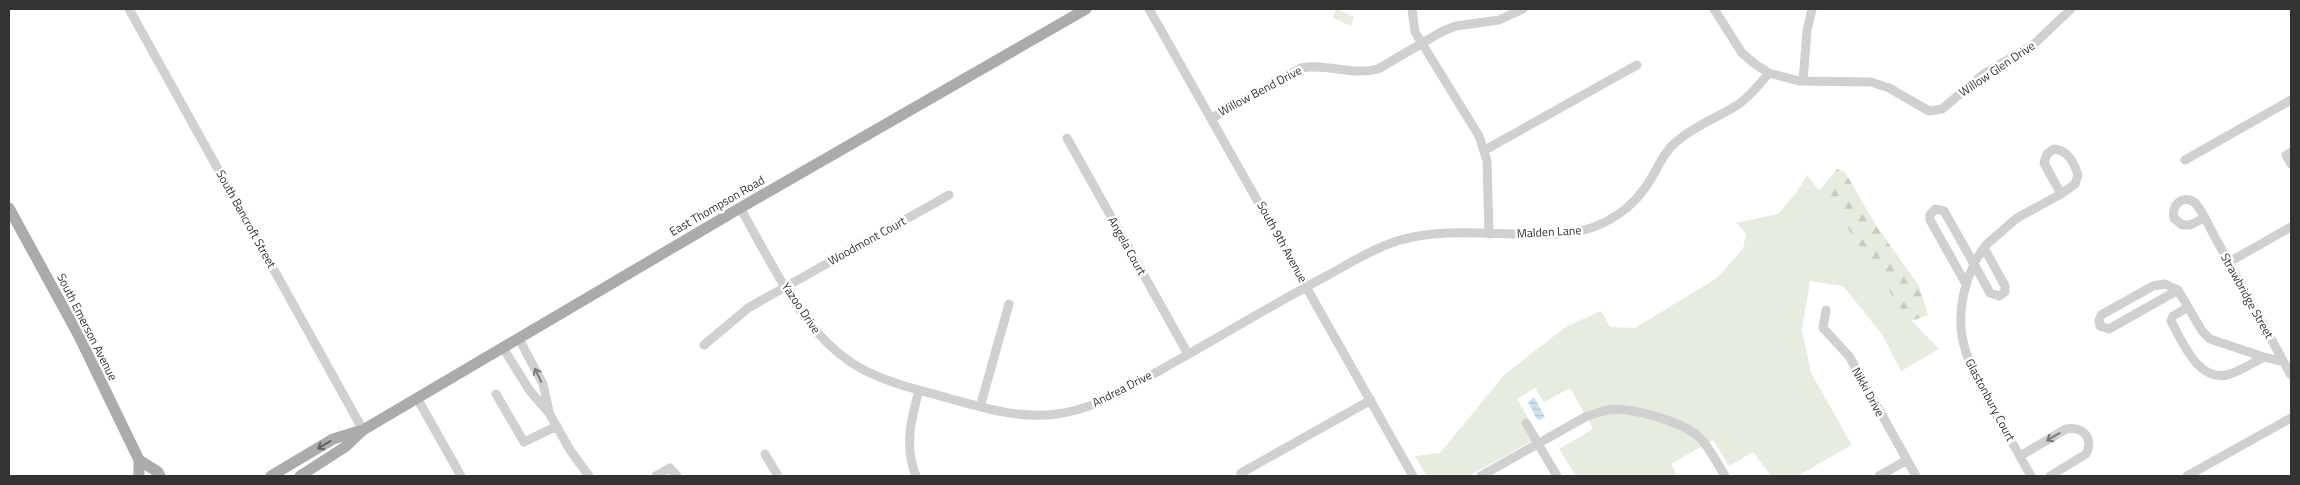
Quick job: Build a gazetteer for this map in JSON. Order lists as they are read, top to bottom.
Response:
{
  "streets": {
    "main road": ["East Thompson Road", "South Emerson Avenue"],
    "street": [
      "Willow Glen Drive",
      "Willow Bend Drive",
      "South Bancroft Street",
      "Malden Lane",
      "Woodmont Court",
      "South 9th Avenue",
      "Angela Court",
      "Strawbridge Street",
      "Yazoo Drive",
      "Andrea Drive",
      "Nikki Drive",
      "Glastonbury Court"
    ]
  },
  "crossings": [
    ["Willow Glen Drive", "Malden Lane"],
    ["Willow Bend Drive", "South 9th Avenue"],
    ["East Thompson Road", "South Bancroft Street"],
    ["East Thompson Road", "Yazoo Drive"],
    ["Malden Lane", "South 9th Avenue"],
    ["Malden Lane", "Andrea Drive"],
    ["Woodmont Court", "Yazoo Drive"],
    ["South 9th Avenue", "Andrea Drive"],
    ["Angela Court", "Andrea Drive"],
    ["Yazoo Drive", "Andrea Drive"]
  ]
}
